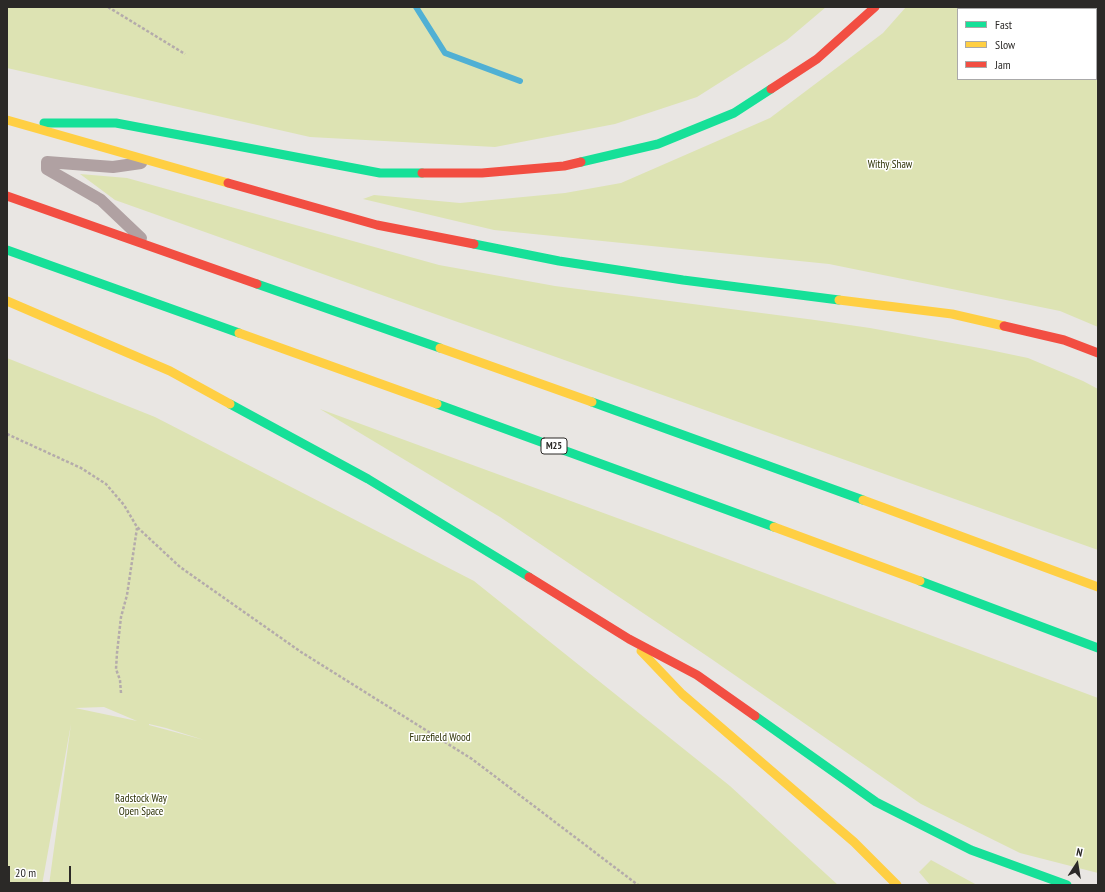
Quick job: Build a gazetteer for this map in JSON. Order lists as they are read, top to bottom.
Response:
{
  "streets": {
    "highway": ["M25"]
  },
  "parks": ["Withy Shaw", "Furzefield Wood", "Radstock Way Open Space"],
  "legend": ["Fast", "Slow", "Jam"],
  "scale_bar": "20 m",
  "north": "top"
}
